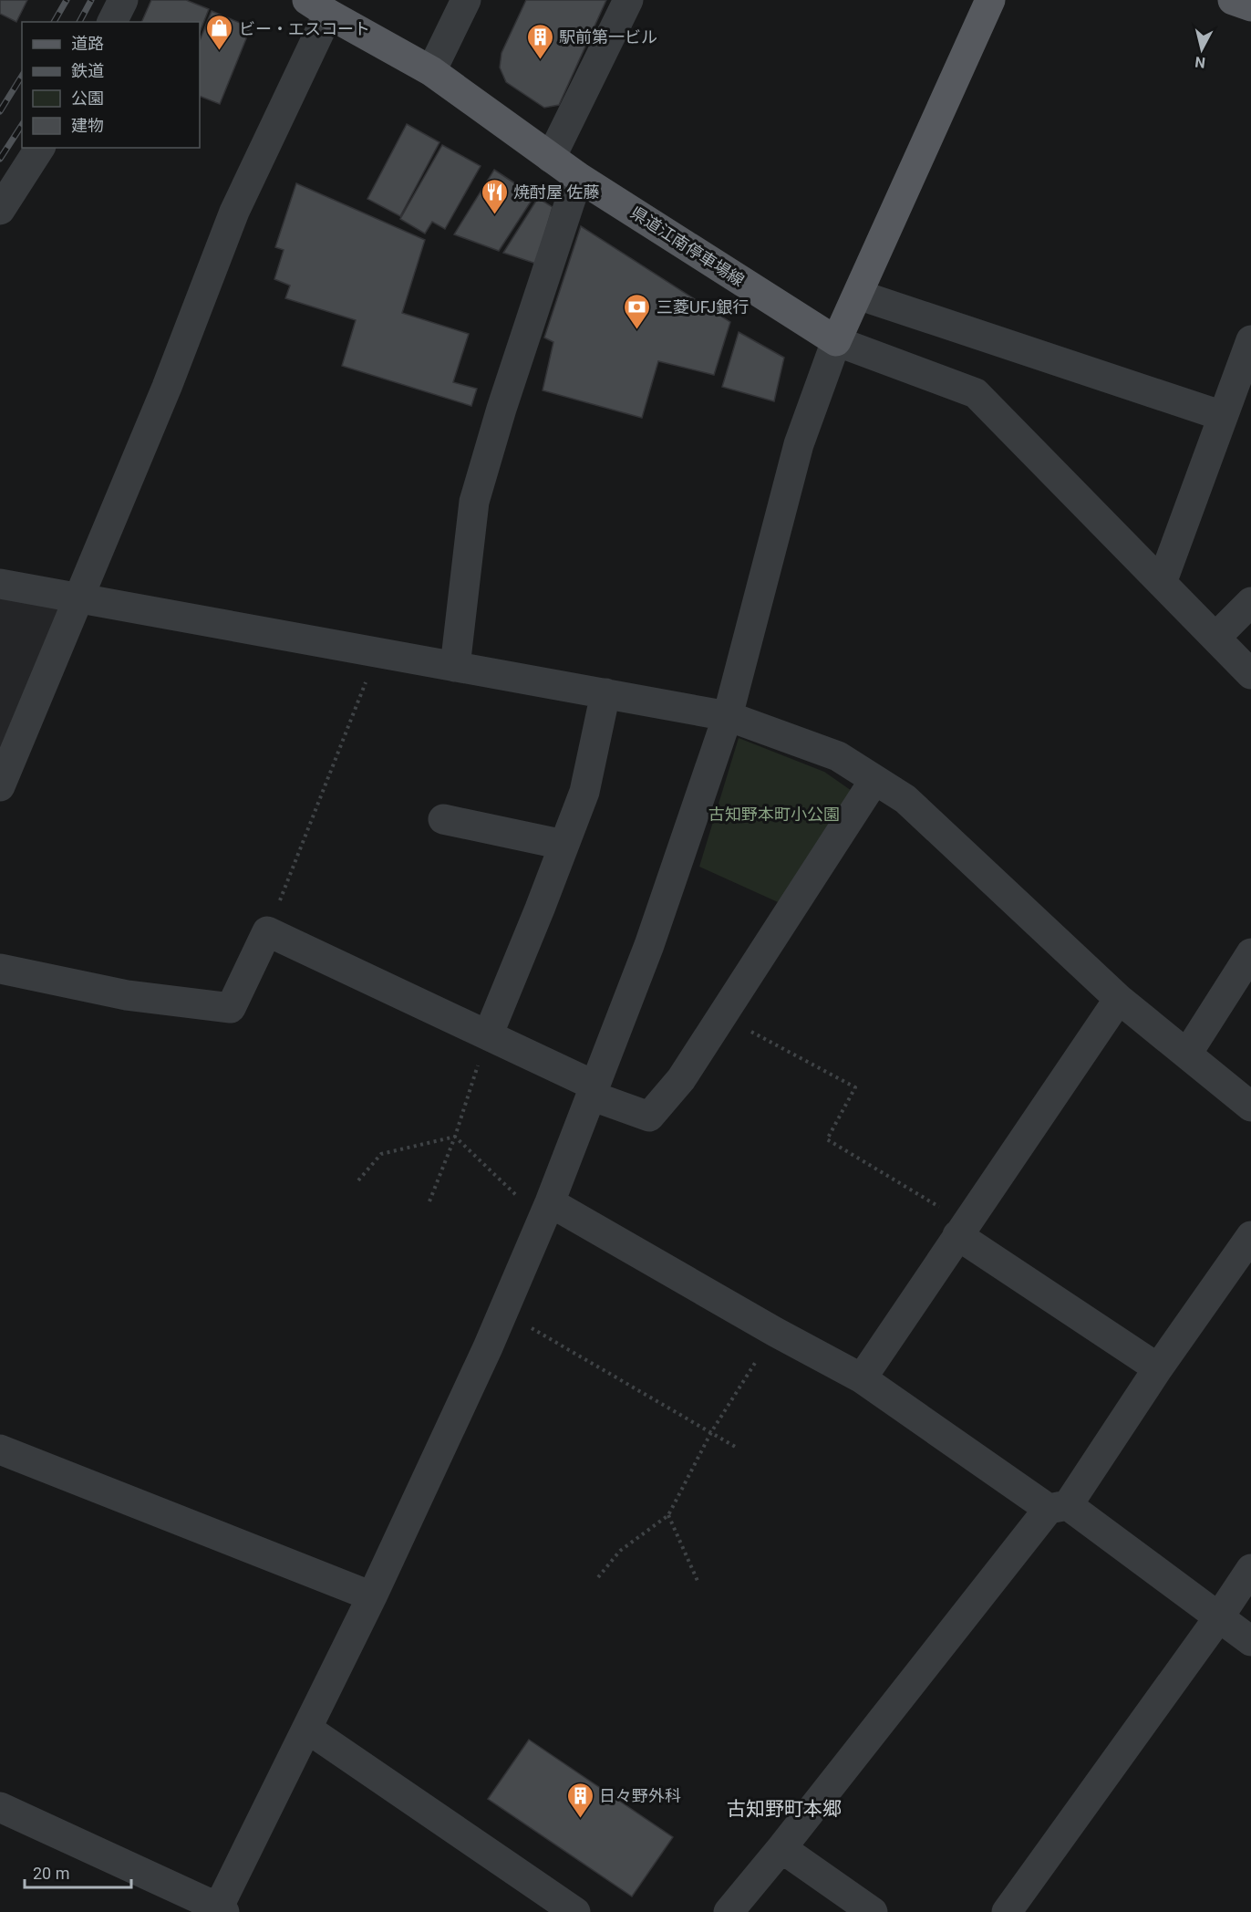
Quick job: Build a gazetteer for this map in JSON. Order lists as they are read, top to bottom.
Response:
{
  "streets": {
    "main road": ["県道江南停車場線"]
  },
  "districts": ["古知野町本郷"],
  "parks": ["古知野本町小公園"],
  "places": {
    "shop": ["ビー・エスコート"],
    "building": ["駅前第一ビル", "日々野外科"],
    "restaurant": ["焼酎屋 佐藤"],
    "bank": ["三菱UFJ銀行"]
  },
  "legend": [
    "道路",
    "鉄道",
    "公園",
    "建物"
  ],
  "scale_bar": "20 m",
  "north": "bottom"
}
